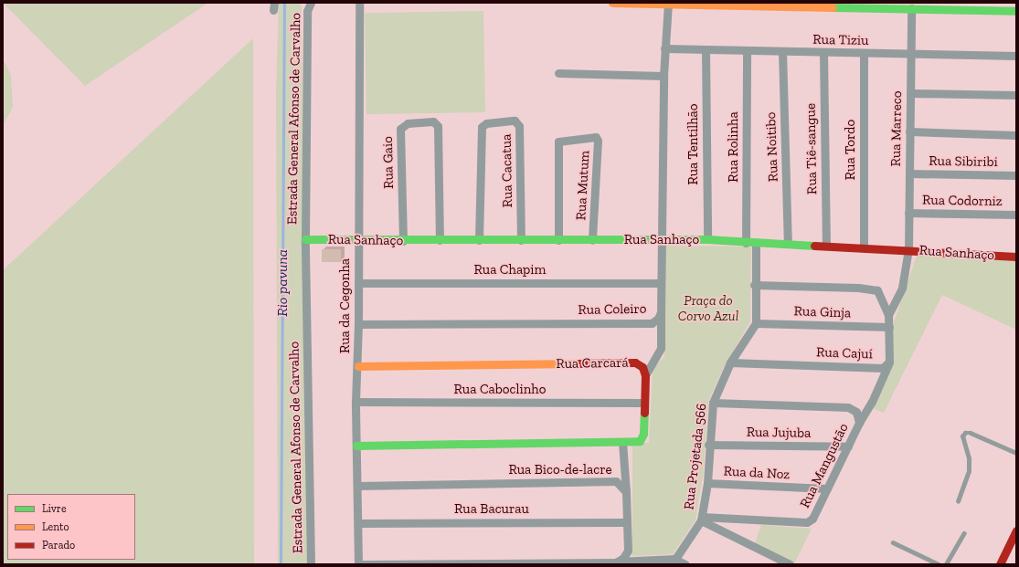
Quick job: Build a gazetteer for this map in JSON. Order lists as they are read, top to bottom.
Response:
{
  "streets": {
    "street": [
      "Rua Tiziu",
      "Estrada General Afonso de Carvalho",
      "Rua Marreco",
      "Rua Tentilhão",
      "Rua Rolinha",
      "Rua Noitibo",
      "Rua Tiê-sangue",
      "Rua Tordo",
      "Rua Sibiribi",
      "Rua Gaio",
      "Rua Cacatua",
      "Rua Mutum",
      "Rua Codorniz",
      "Rua Sanhaço",
      "Rua Chapim",
      "Rua da Cegonha",
      "Rua Coleiro",
      "Rua Ginja",
      "Rua Cajuí",
      "Rua Carcará",
      "Rua Caboclinho",
      "Rua Jujuba",
      "Rua Projetada 566",
      "Rua Mangustão",
      "Rua Bico-de-lacre",
      "Rua da Noz",
      "Rua Bacurau"
    ]
  },
  "crossings": [
    ["Rua Tiziu", "Rua Marreco"],
    ["Rua Tiziu", "Rua Tentilhão"],
    ["Rua Tiziu", "Rua Rolinha"],
    ["Rua Tiziu", "Rua Noitibo"],
    ["Rua Tiziu", "Rua Tiê-sangue"],
    ["Rua Tiziu", "Rua Tordo"],
    ["Rua Tiziu", "Rua Coleiro"],
    ["Estrada General Afonso de Carvalho", "Rua Sanhaço"],
    ["Rua Marreco", "Rua Sibiribi"],
    ["Rua Marreco", "Rua Codorniz"],
    ["Rua Marreco", "Rua Sanhaço"],
    ["Rua Marreco", "Rua Cajuí"],
    ["Rua Tentilhão", "Rua Sanhaço"],
    ["Rua Rolinha", "Rua Sanhaço"],
    ["Rua Noitibo", "Rua Sanhaço"],
    ["Rua Tiê-sangue", "Rua Sanhaço"],
    ["Rua Tordo", "Rua Sanhaço"],
    ["Rua Gaio", "Rua Sanhaço"],
    ["Rua Cacatua", "Rua Sanhaço"],
    ["Rua Mutum", "Rua Sanhaço"],
    ["Rua Sanhaço", "Rua da Cegonha"],
    ["Rua Sanhaço", "Rua Coleiro"],
    ["Rua Chapim", "Rua da Cegonha"],
    ["Rua Chapim", "Rua Coleiro"],
    ["Rua da Cegonha", "Rua Coleiro"],
    ["Rua da Cegonha", "Rua Carcará"],
    ["Rua da Cegonha", "Rua Caboclinho"],
    ["Rua da Cegonha", "Rua Bico-de-lacre"],
    ["Rua da Cegonha", "Rua Bacurau"],
    ["Rua Ginja", "Rua Cajuí"],
    ["Rua Ginja", "Rua Projetada 566"],
    ["Rua Cajuí", "Rua Projetada 566"],
    ["Rua Carcará", "Rua Caboclinho"],
    ["Rua Jujuba", "Rua Projetada 566"],
    ["Rua Jujuba", "Rua Mangustão"],
    ["Rua Projetada 566", "Rua Mangustão"],
    ["Rua Projetada 566", "Rua da Noz"],
    ["Rua Mangustão", "Rua da Noz"],
    ["Rua Bico-de-lacre", "Rua Bacurau"]
  ],
  "water": ["Rio pavuna"],
  "parks": ["Praça do Corvo Azul"],
  "legend": ["Livre", "Lento", "Parado"]
}
